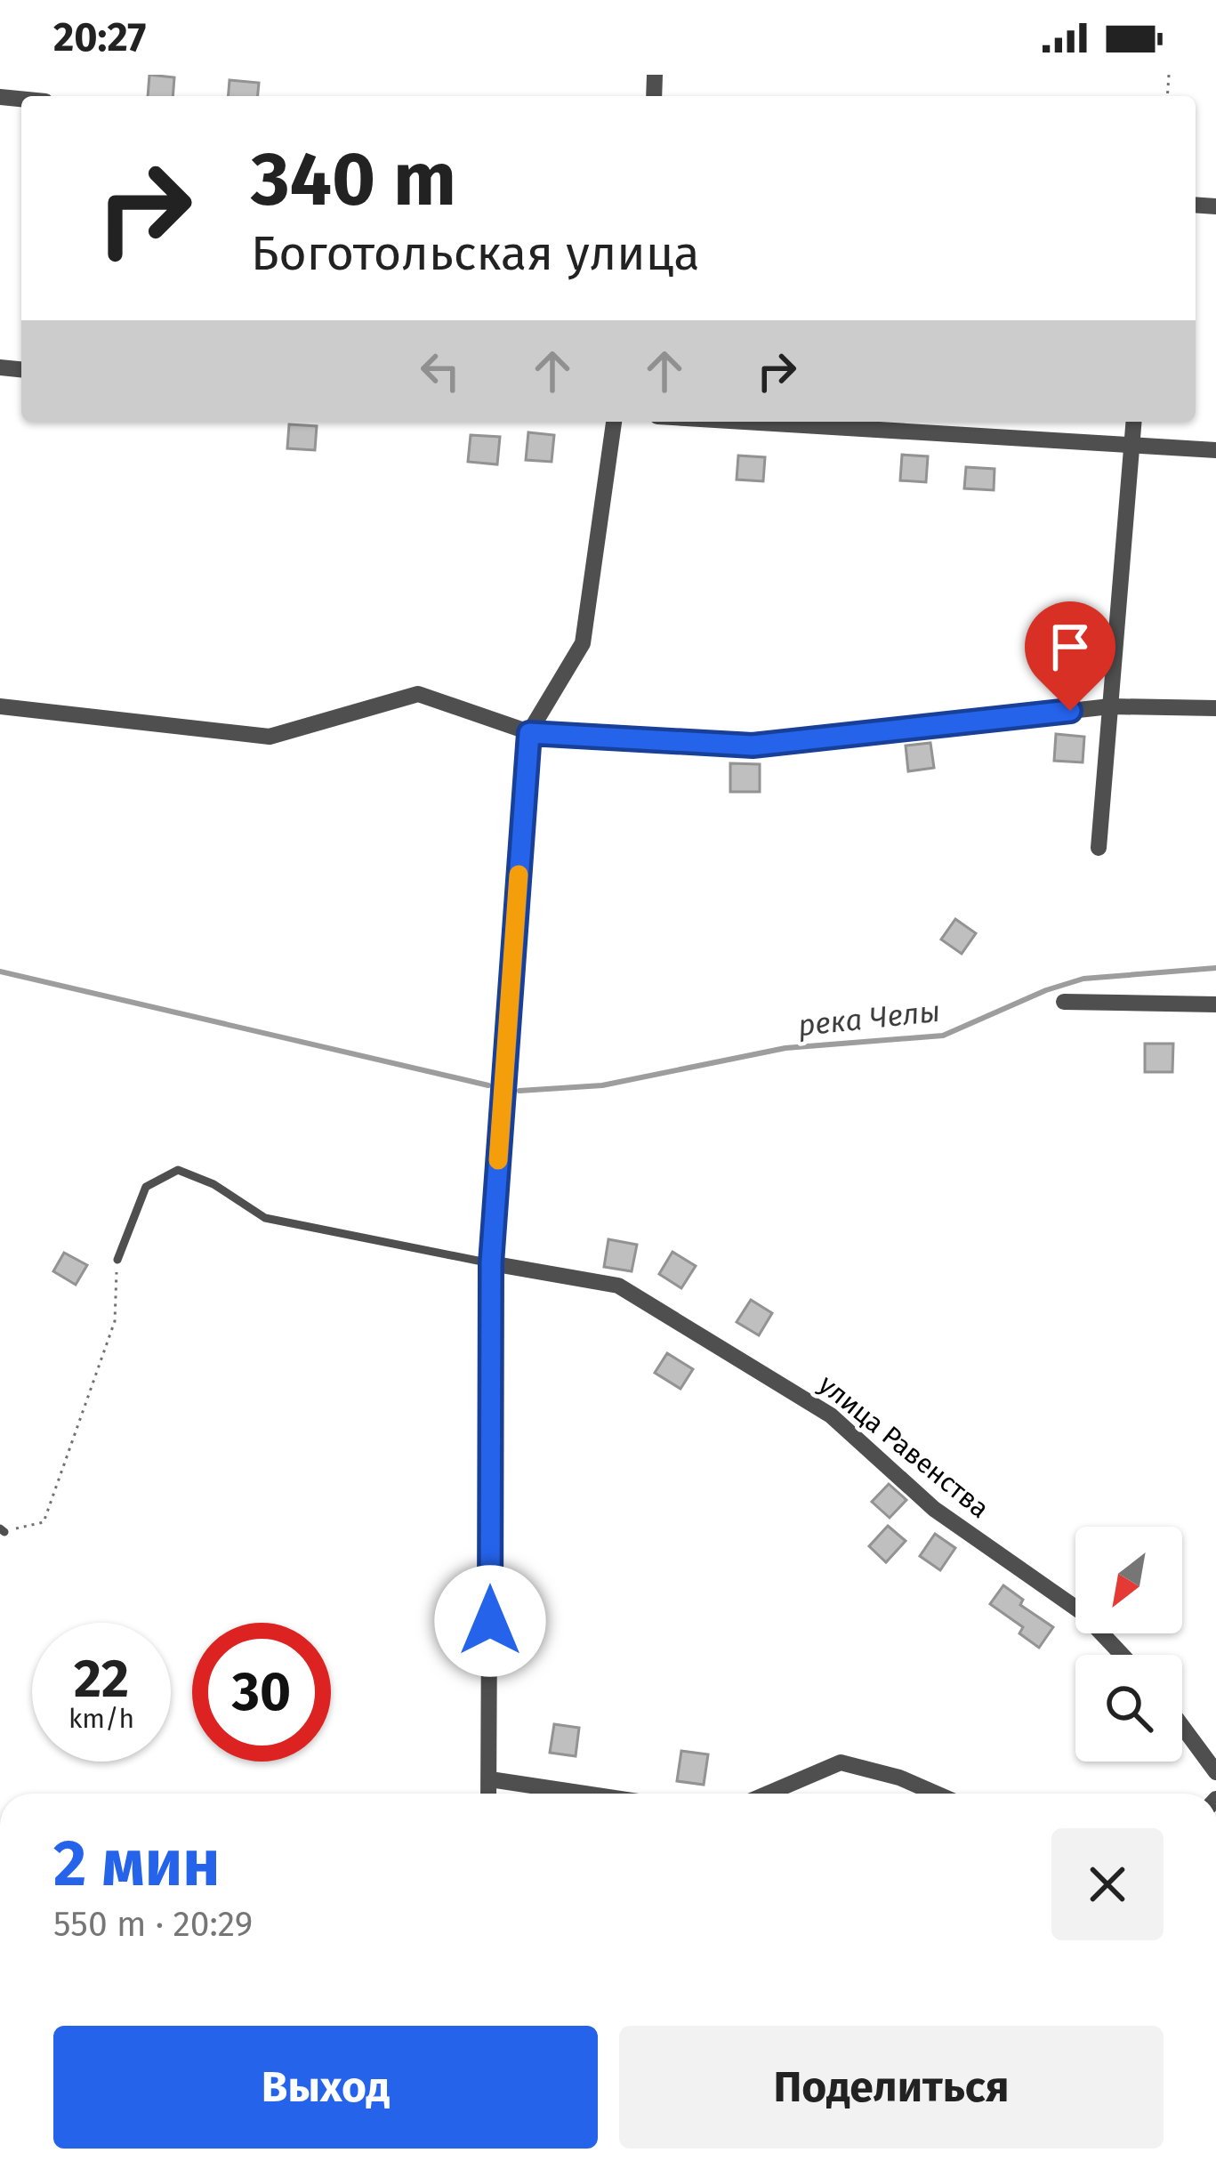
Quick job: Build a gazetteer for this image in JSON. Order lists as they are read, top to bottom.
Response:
{
  "streets": {
    "street": ["улица Равенства"]
  },
  "water": ["река Челы"],
  "north": "bottom left",
  "page": {
    "status": "20:27",
    "turn": ["340 m", "Боготольская улица"],
    "speed": "22 km/h",
    "limit": "30",
    "heading": ["2 мин", "550 m · 20:29"],
    "buttons": ["Выход", "Поделиться"]
  }
}
